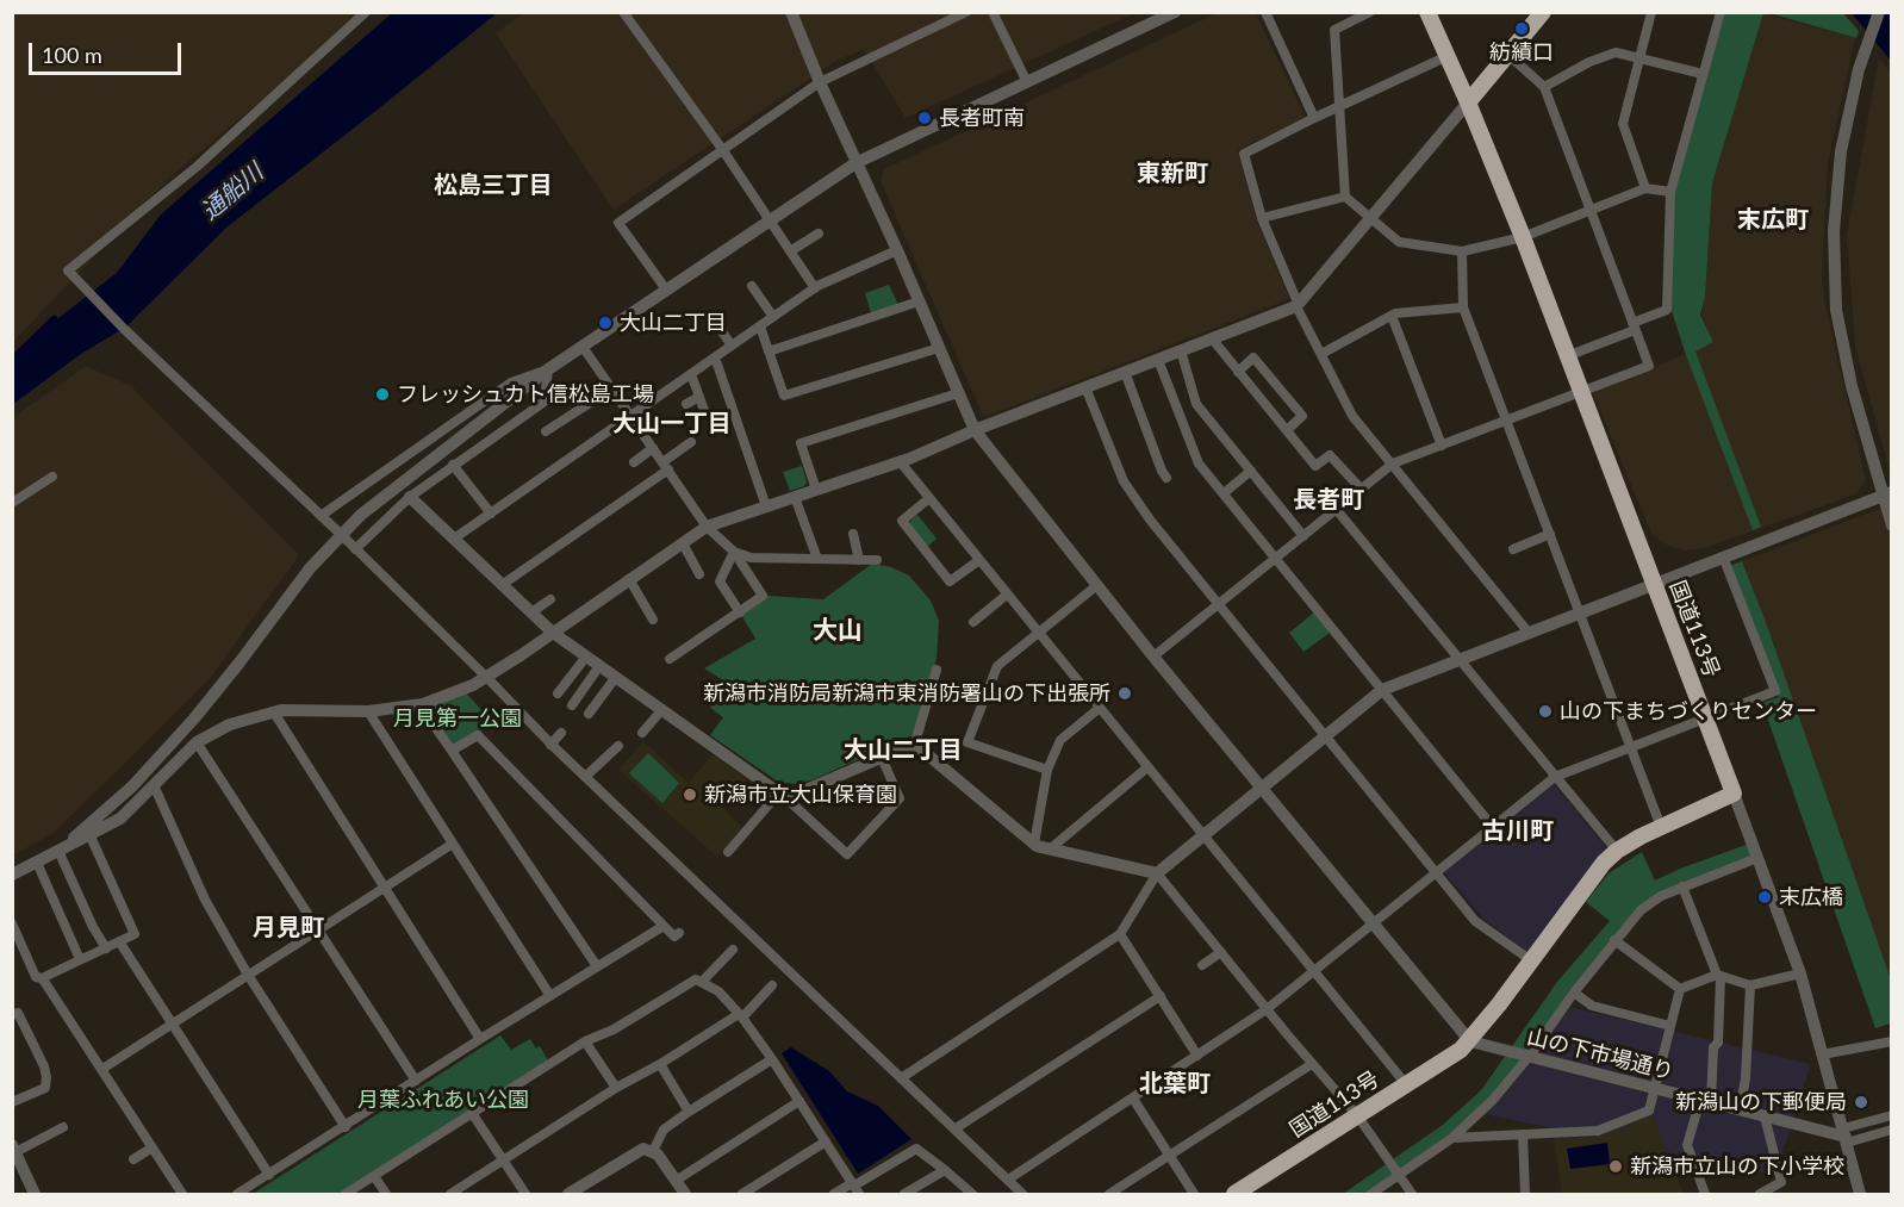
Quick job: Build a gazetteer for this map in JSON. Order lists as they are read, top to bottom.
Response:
{
  "streets": {
    "highway": ["国道113号"],
    "street": ["山の下市場通り"]
  },
  "crossings": [
    ["国道113号", "山の下市場通り"]
  ],
  "districts": [
    "東新町",
    "松島三丁目",
    "末広町",
    "大山一丁目",
    "長者町",
    "大山",
    "大山二丁目",
    "古川町",
    "月見町",
    "北葉町"
  ],
  "water": ["通船川"],
  "parks": ["月見第一公園", "月葉ふれあい公園"],
  "places": [
    "紡績口",
    "長者町南",
    "大山二丁目",
    "フレッシュカト信松島工場",
    "新潟市消防局新潟市東消防署山の下出張所",
    "山の下まちづくりセンター",
    "新潟市立大山保育園",
    "末広橋",
    "新潟山の下郵便局",
    "新潟市立山の下小学校"
  ],
  "scale_bar": "100 m"
}
